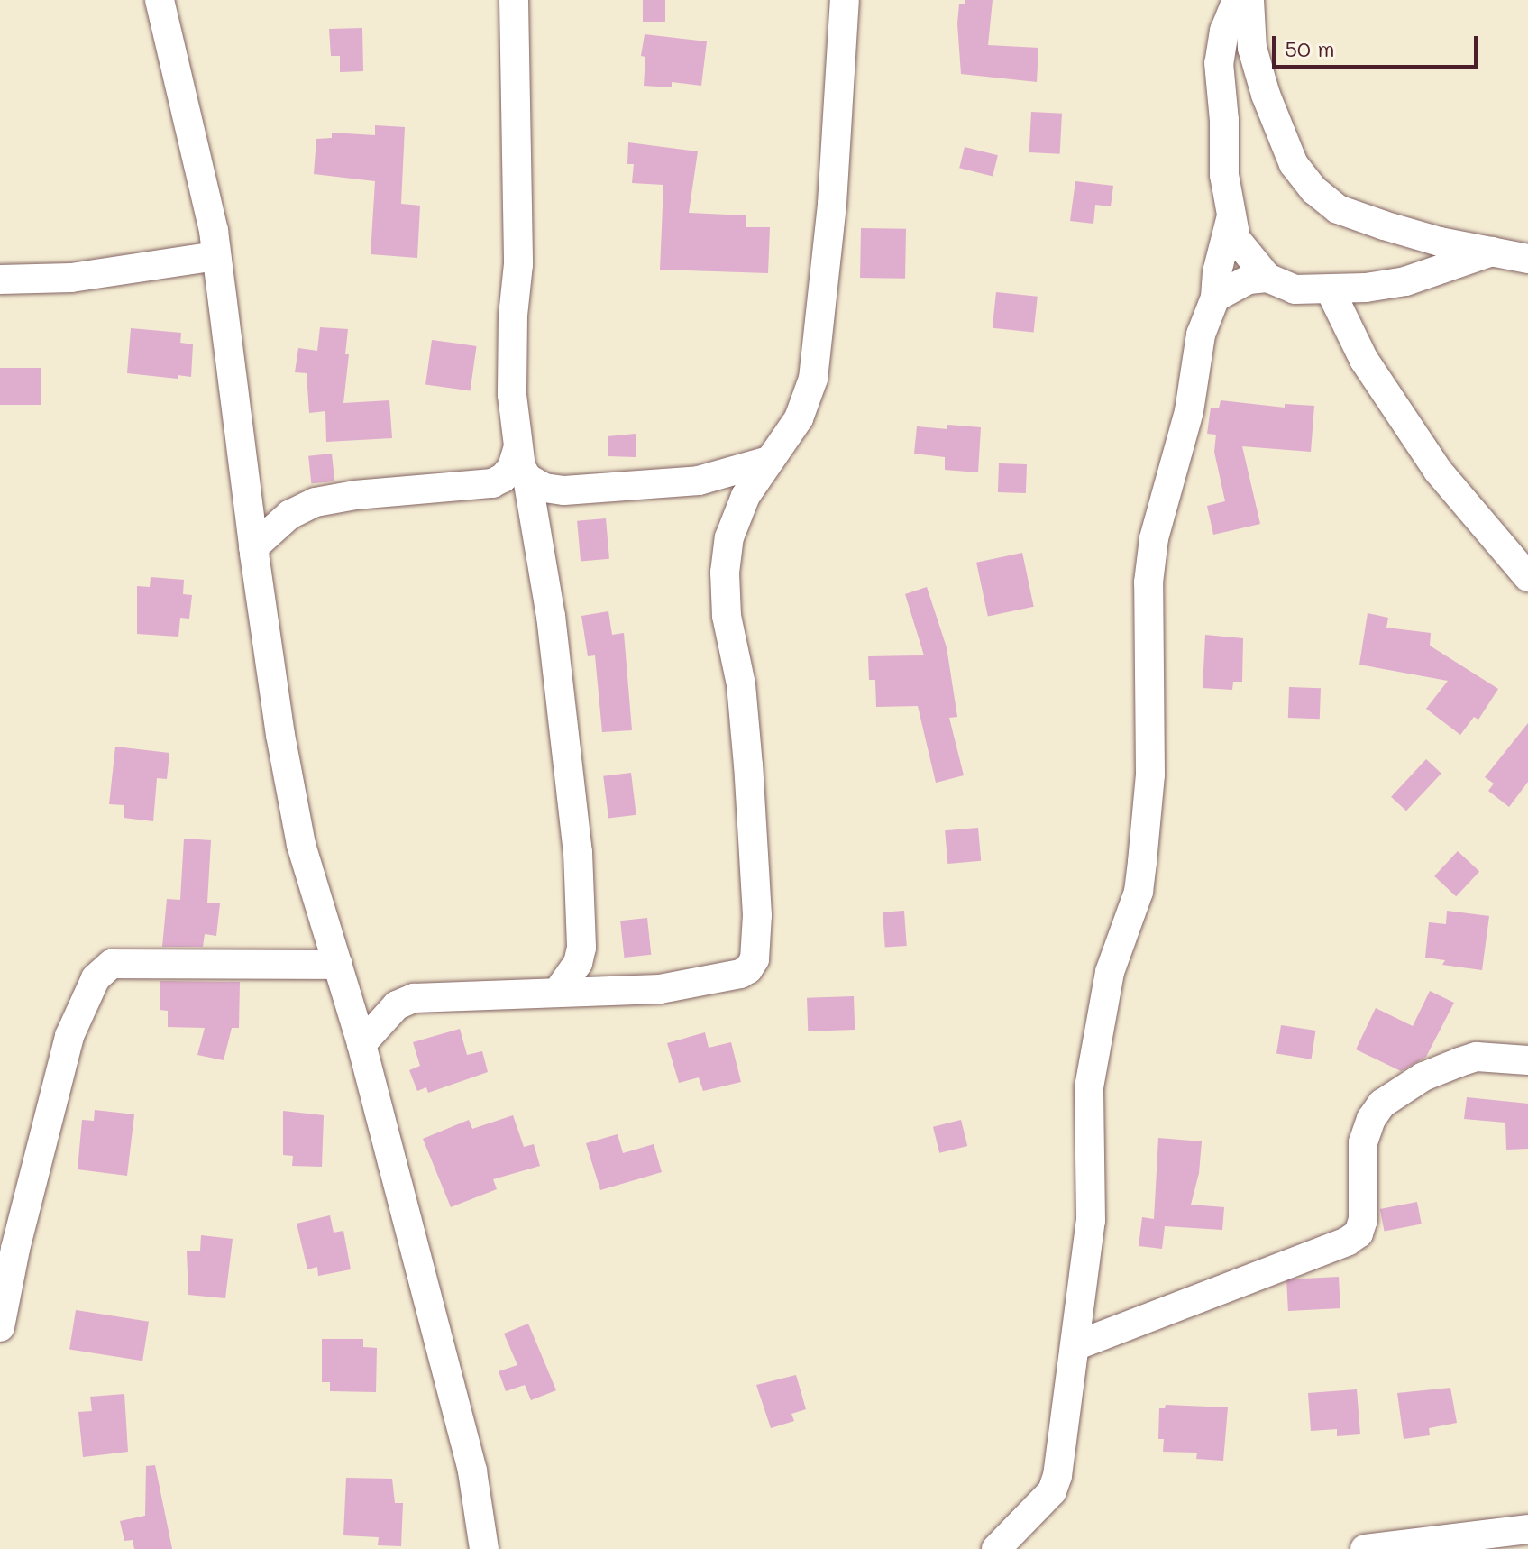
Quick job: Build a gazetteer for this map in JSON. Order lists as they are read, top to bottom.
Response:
{
  "scale_bar": "50 m"
}
